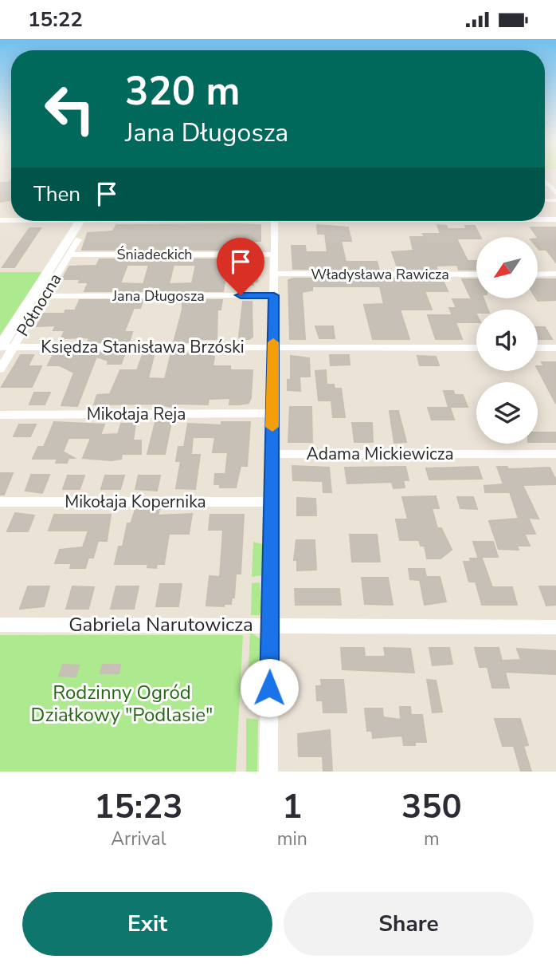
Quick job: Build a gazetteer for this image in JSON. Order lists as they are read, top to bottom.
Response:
{
  "streets": {
    "main road": ["Północna"],
    "street": [
      "Śniadeckich",
      "Władysława Rawicza",
      "Jana Długosza",
      "Księdza Stanisława Brzóski",
      "Mikołaja Reja",
      "Adama Mickiewicza",
      "Mikołaja Kopernika",
      "Gabriela Narutowicza"
    ]
  },
  "crossings": [
    ["Śniadeckich", "Północna"],
    ["Jana Długosza", "Północna"],
    ["Północna", "Księdza Stanisława Brzóski"]
  ],
  "parks": ["Rodzinny Ogród Działkowy \"Podlasie\""],
  "north": "bottom left",
  "page": {
    "status": "15:22",
    "turn": ["320 m", "Jana Długosza"],
    "then": "Then",
    "eta": [
      "15:23",
      "Arrival",
      "1",
      "min",
      "350",
      "m"
    ],
    "buttons": ["Exit", "Share"]
  }
}
